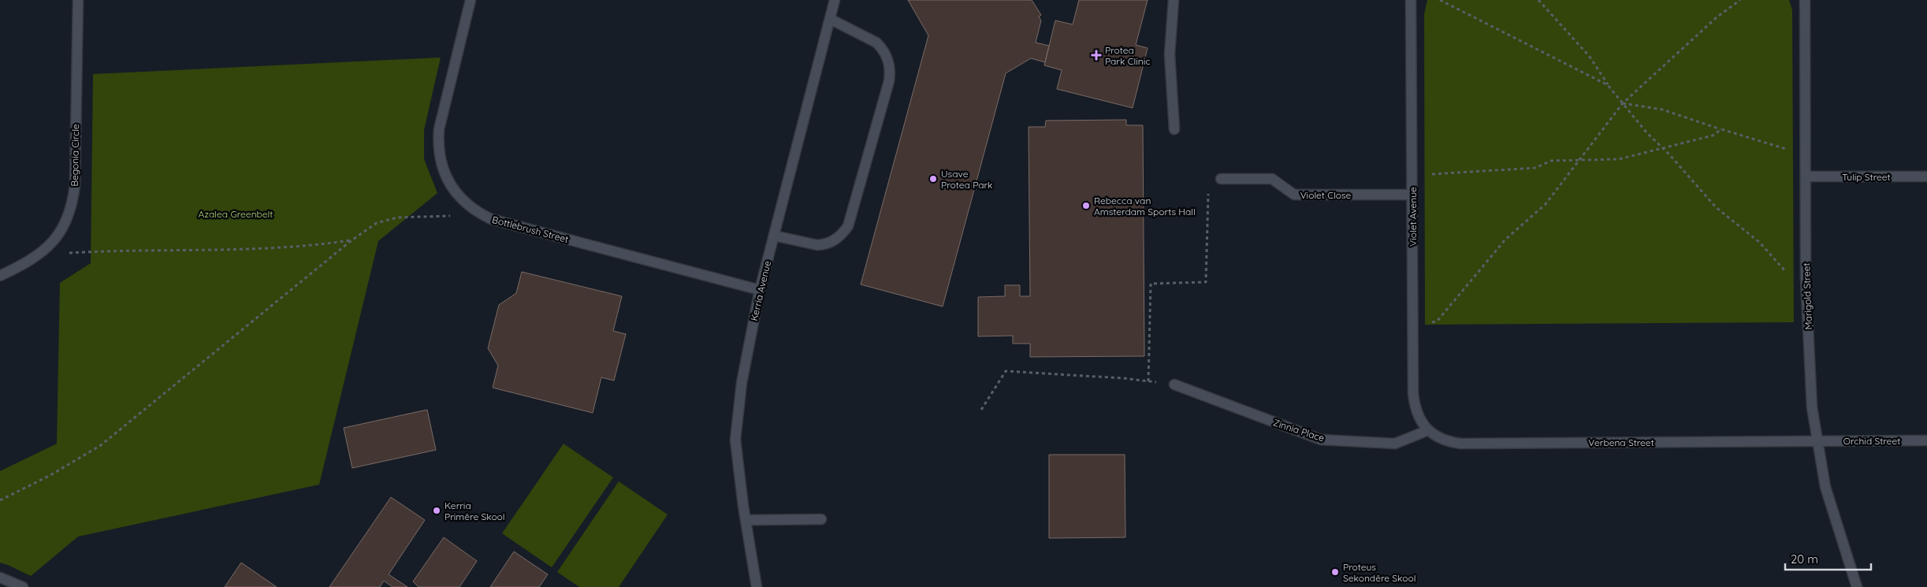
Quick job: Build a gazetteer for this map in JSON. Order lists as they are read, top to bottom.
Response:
{
  "streets": {
    "street": [
      "Begonia Circle",
      "Tulip Street",
      "Violet Close",
      "Violet Avenue",
      "Bottlebrush Street",
      "Kerria Avenue",
      "Marigold Street",
      "Zinnia Place",
      "Orchid Street",
      "Verbena Street"
    ]
  },
  "crossings": [
    ["Tulip Street", "Marigold Street"],
    ["Violet Close", "Violet Avenue"],
    ["Violet Avenue", "Zinnia Place"],
    ["Violet Avenue", "Verbena Street"],
    ["Bottlebrush Street", "Kerria Avenue"],
    ["Marigold Street", "Orchid Street"],
    ["Marigold Street", "Verbena Street"],
    ["Zinnia Place", "Verbena Street"],
    ["Orchid Street", "Verbena Street"]
  ],
  "parks": ["Azalea Greenbelt"],
  "places": {
    "health": ["Protea Park Clinic"],
    "other": [
      "Usave Protea Park",
      "Rebecca van Amsterdam Sports Hall",
      "Kerria Primêre Skool",
      "Proteus Sekondêre Skool"
    ]
  },
  "scale_bar": "20 m"
}
